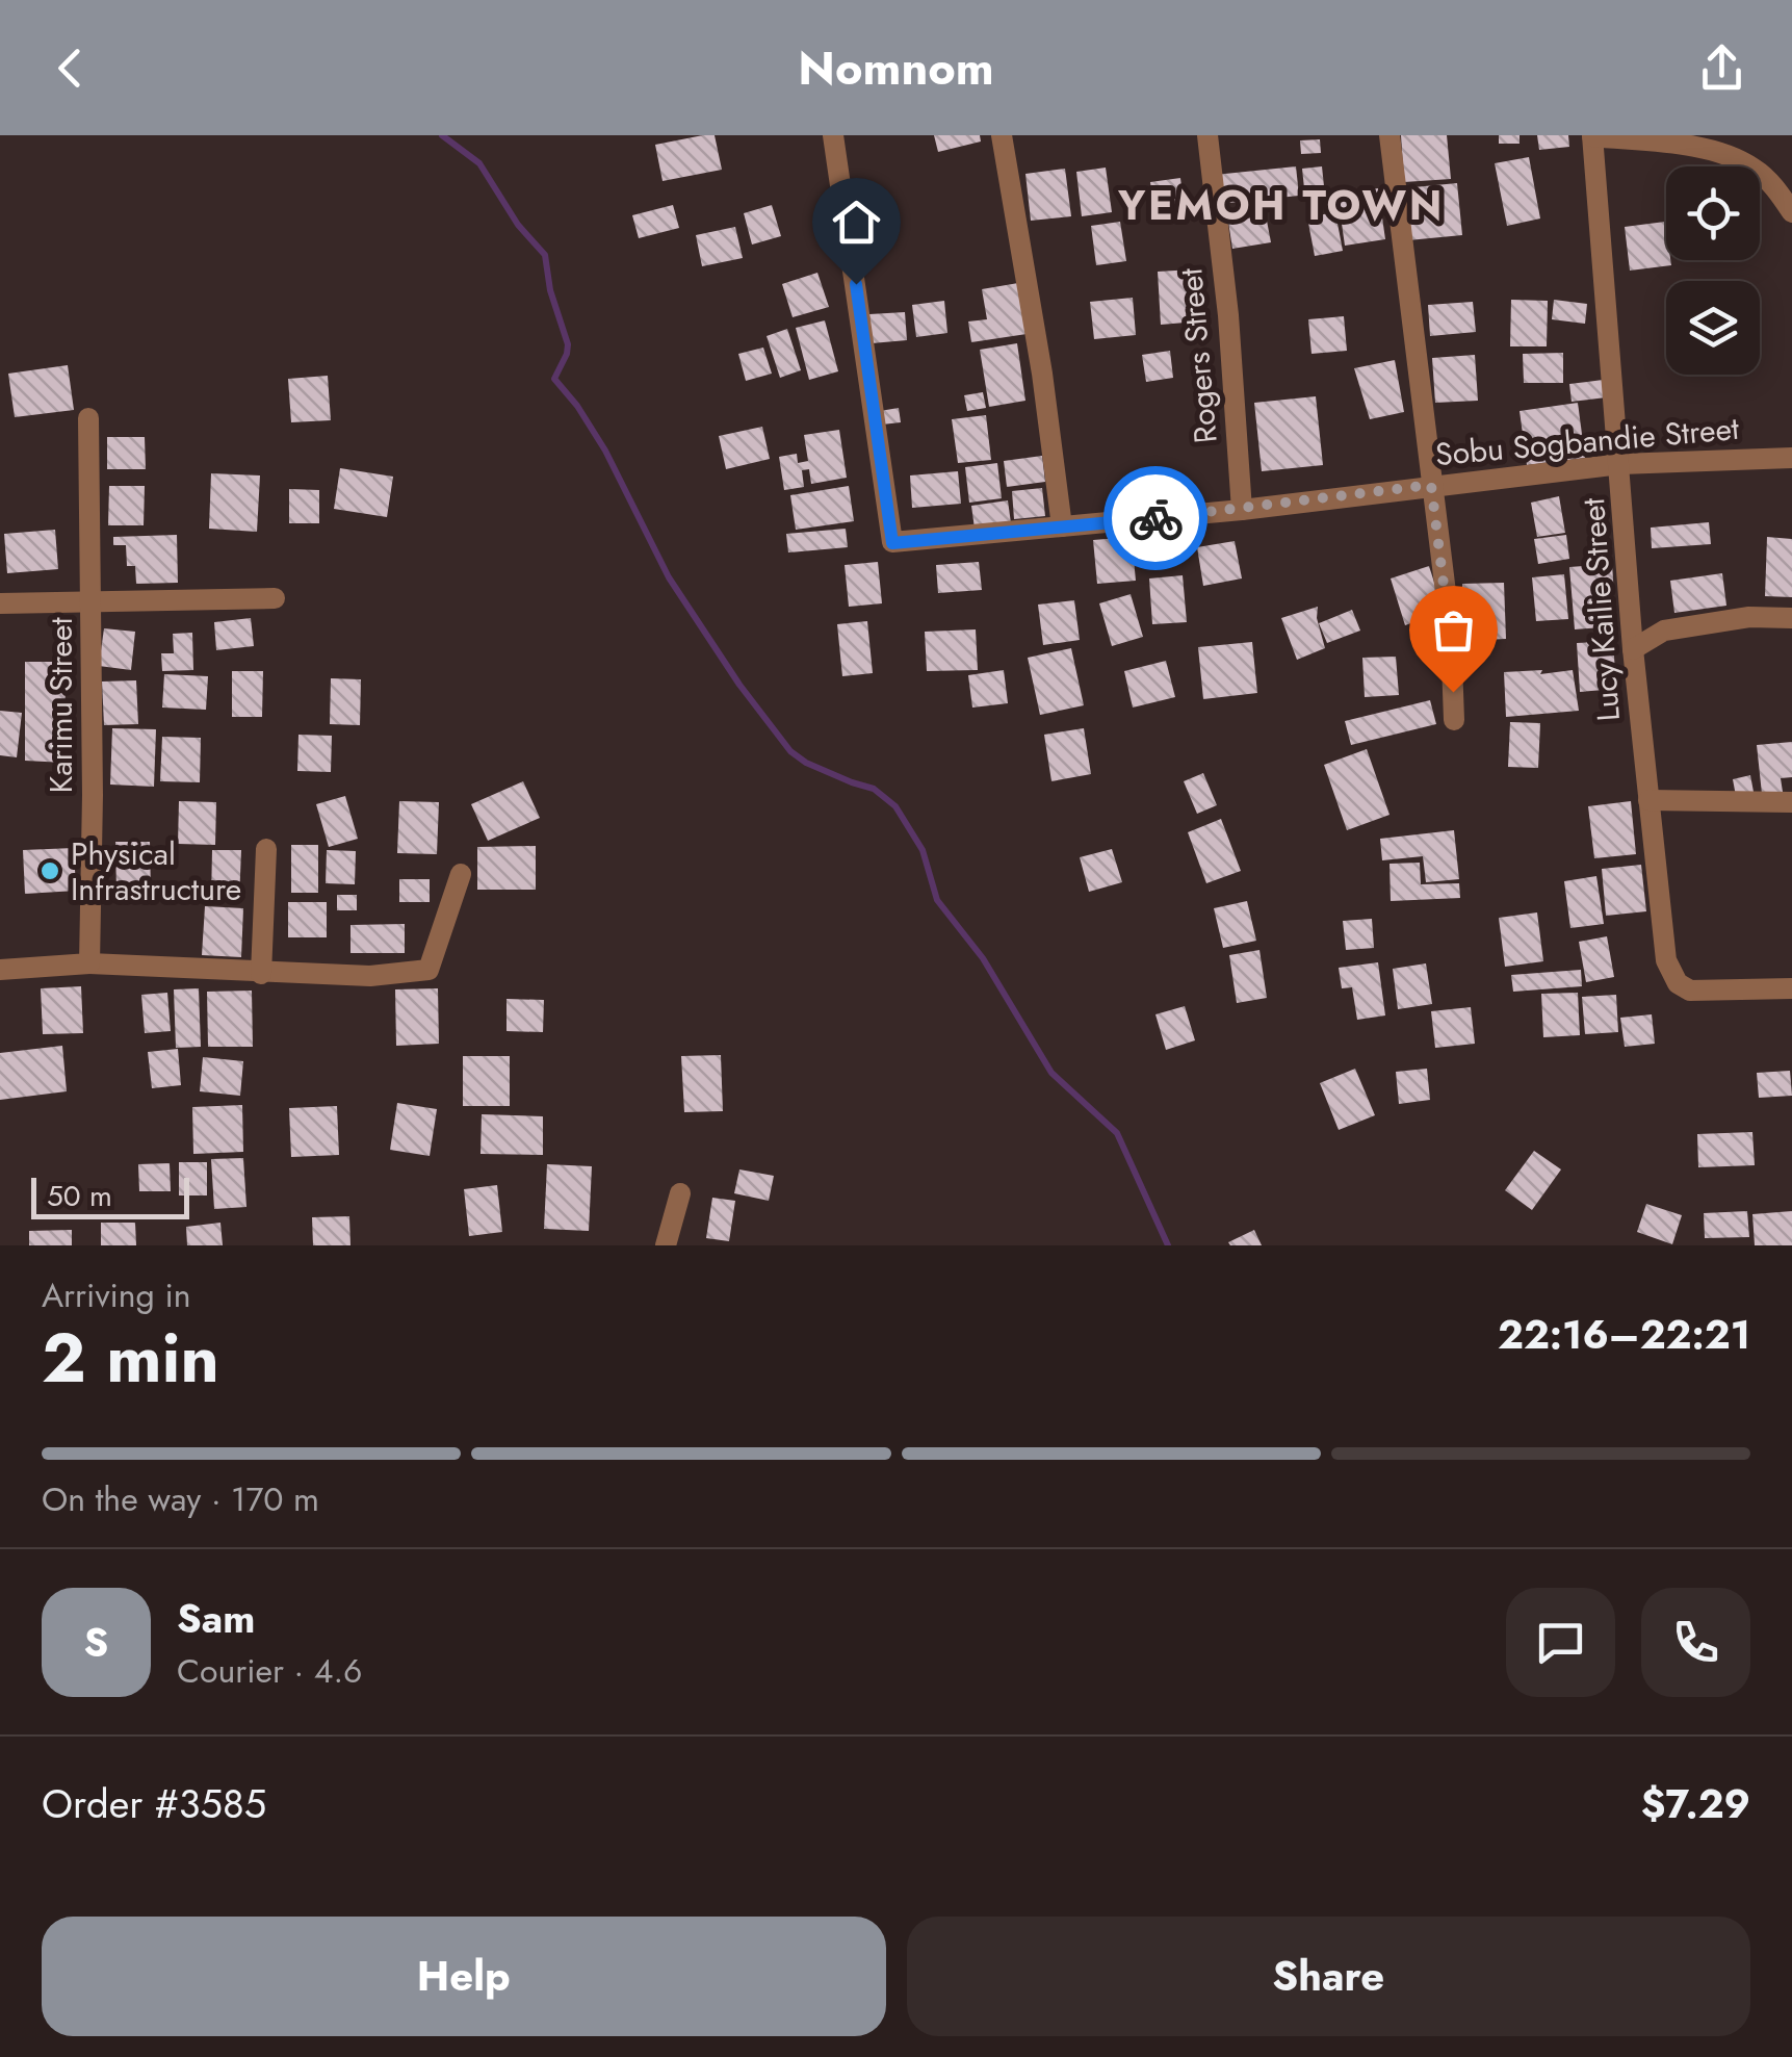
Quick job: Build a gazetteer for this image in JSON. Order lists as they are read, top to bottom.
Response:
{
  "streets": {
    "street": [
      "Rogers Street",
      "Sobu Sogbandie Street",
      "Lucy Kailie Street",
      "Karimu Street"
    ]
  },
  "crossings": [
    ["Rogers Street", "Sobu Sogbandie Street"],
    ["Sobu Sogbandie Street", "Lucy Kailie Street"]
  ],
  "districts": ["YEMOH TOWN"],
  "places": ["Physical Infrastructure"],
  "scale_bar": "50 m",
  "page": {
    "header": "Nomnom",
    "scale": "50 m",
    "heading": ["2 min", "Arriving in", "22:16–22:21"],
    "panel": [
      "Sam",
      "Courier · 4.6",
      "Order #3585",
      "$7.29"
    ],
    "bar": "On the way · 170 m",
    "round": "S",
    "buttons": ["Help", "Share"]
  }
}
